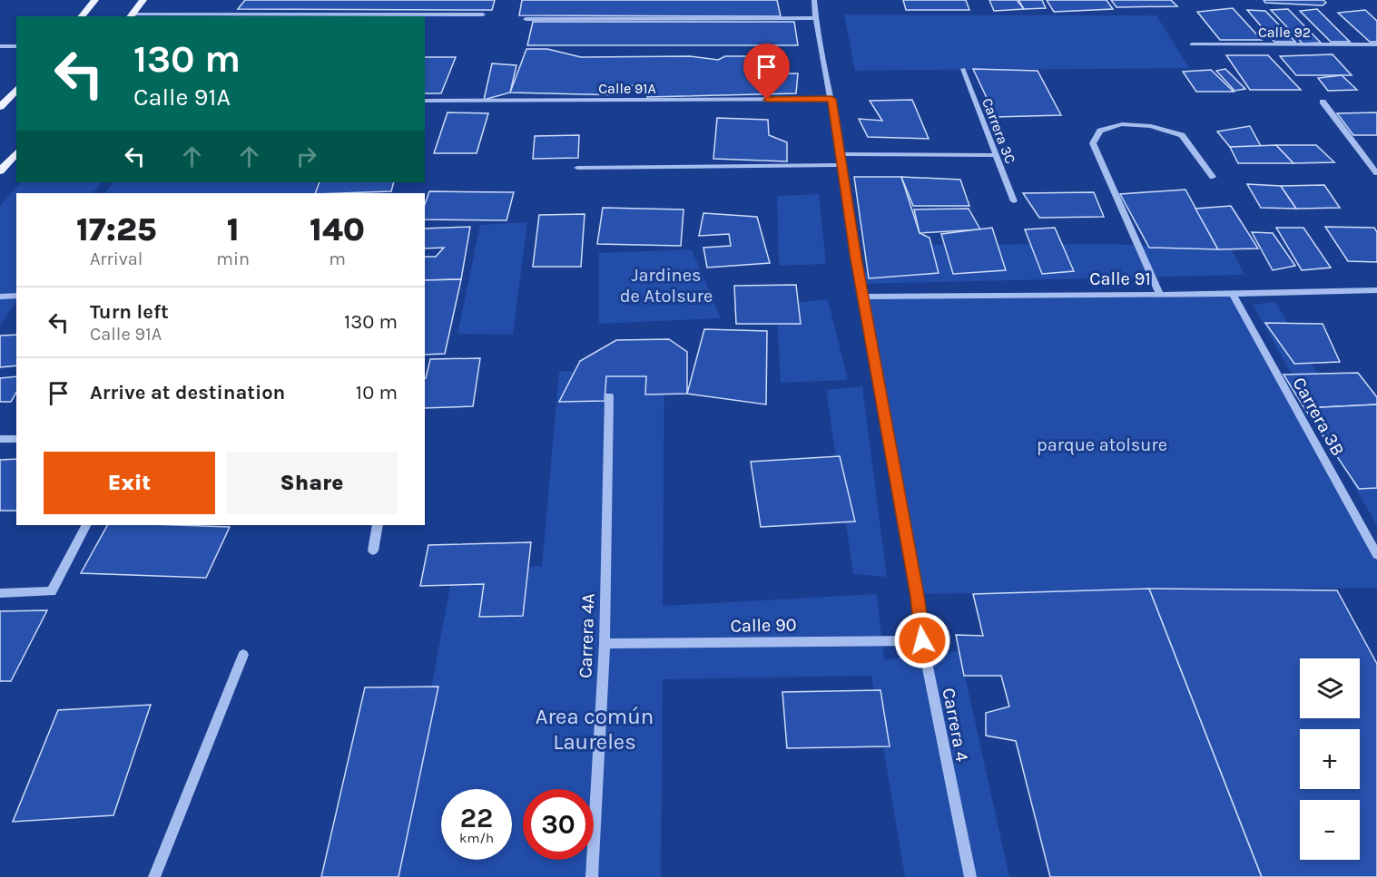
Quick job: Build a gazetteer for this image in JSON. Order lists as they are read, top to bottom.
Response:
{
  "streets": {
    "street": [
      "Calle 92",
      "Calle 91A",
      "Carrera 3C",
      "Calle 91",
      "Carrera 3B",
      "Calle 90",
      "Carrera 4A",
      "Carrera 4"
    ]
  },
  "crossings": [
    ["Calle 91A", "Carrera 4"],
    ["Calle 91", "Carrera 3B"],
    ["Calle 91", "Carrera 4"],
    ["Calle 90", "Carrera 4A"],
    ["Calle 90", "Carrera 4"]
  ],
  "parks": ["Jardines de Atolsure", "parque atolsure", "Area común Laureles"],
  "page": {
    "turn": ["130 m", "Calle 91A"],
    "eta": [
      "17:25",
      "Arrival",
      "1",
      "min",
      "140",
      "m"
    ],
    "list": [
      {
        "name": "Turn left",
        "note": "Calle 91A",
        "value": "130 m"
      },
      {
        "name": "Arrive at destination",
        "value": "10 m"
      }
    ],
    "buttons": ["Exit", "Share"],
    "map_buttons": ["+", "−"],
    "speed": "22 km/h",
    "limit": "30"
  }
}
